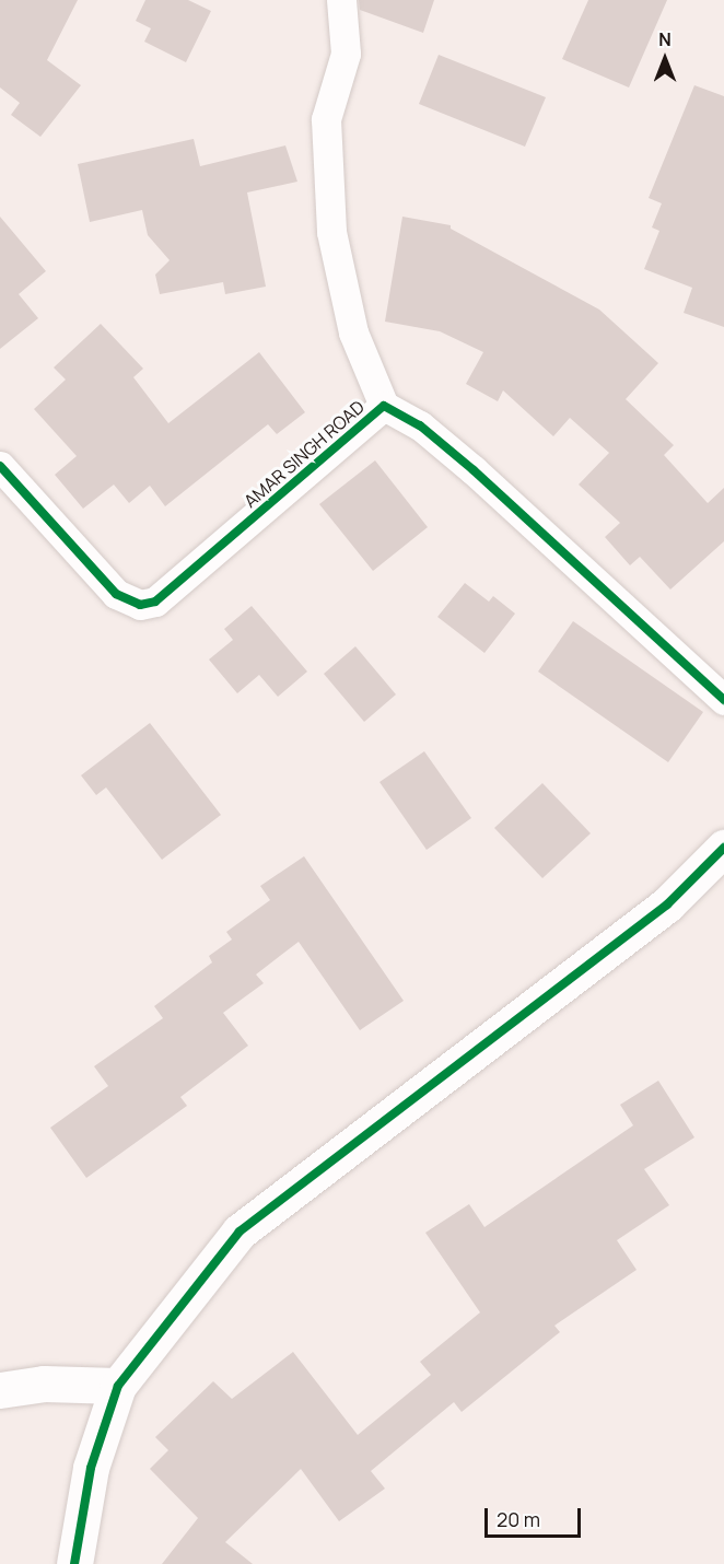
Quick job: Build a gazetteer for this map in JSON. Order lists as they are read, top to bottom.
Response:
{
  "streets": {
    "street": ["AMAR SINGH ROAD"]
  },
  "scale_bar": "20 m",
  "north": "top"
}
